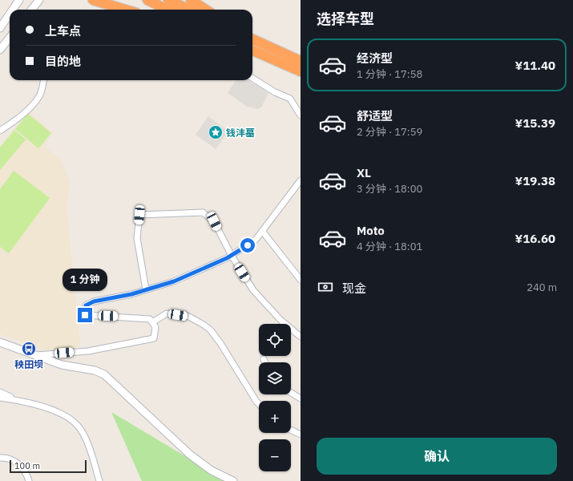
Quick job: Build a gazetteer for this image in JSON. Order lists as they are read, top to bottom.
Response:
{
  "places": {
    "place": ["钱沣墓"],
    "bus stop": ["秧田坝"]
  },
  "scale_bar": "100 m",
  "page": {
    "heading": "选择车型",
    "banner": ["上车点", "目的地"],
    "list": [
      {
        "name": "经济型",
        "note": "1 分钟 · 17:58",
        "value": "¥11.40"
      },
      {
        "name": "舒适型",
        "note": "2 分钟 · 17:59",
        "value": "¥15.39"
      },
      {
        "name": "XL",
        "note": "3 分钟 · 18:00",
        "value": "¥19.38"
      },
      {
        "name": "Moto",
        "note": "4 分钟 · 18:01",
        "value": "¥16.60"
      }
    ],
    "bubble": "1 分钟",
    "pay": ["现金", "240 m"],
    "map_buttons": ["+", "−"],
    "buttons": "确认",
    "scale": "100 m"
  }
}
